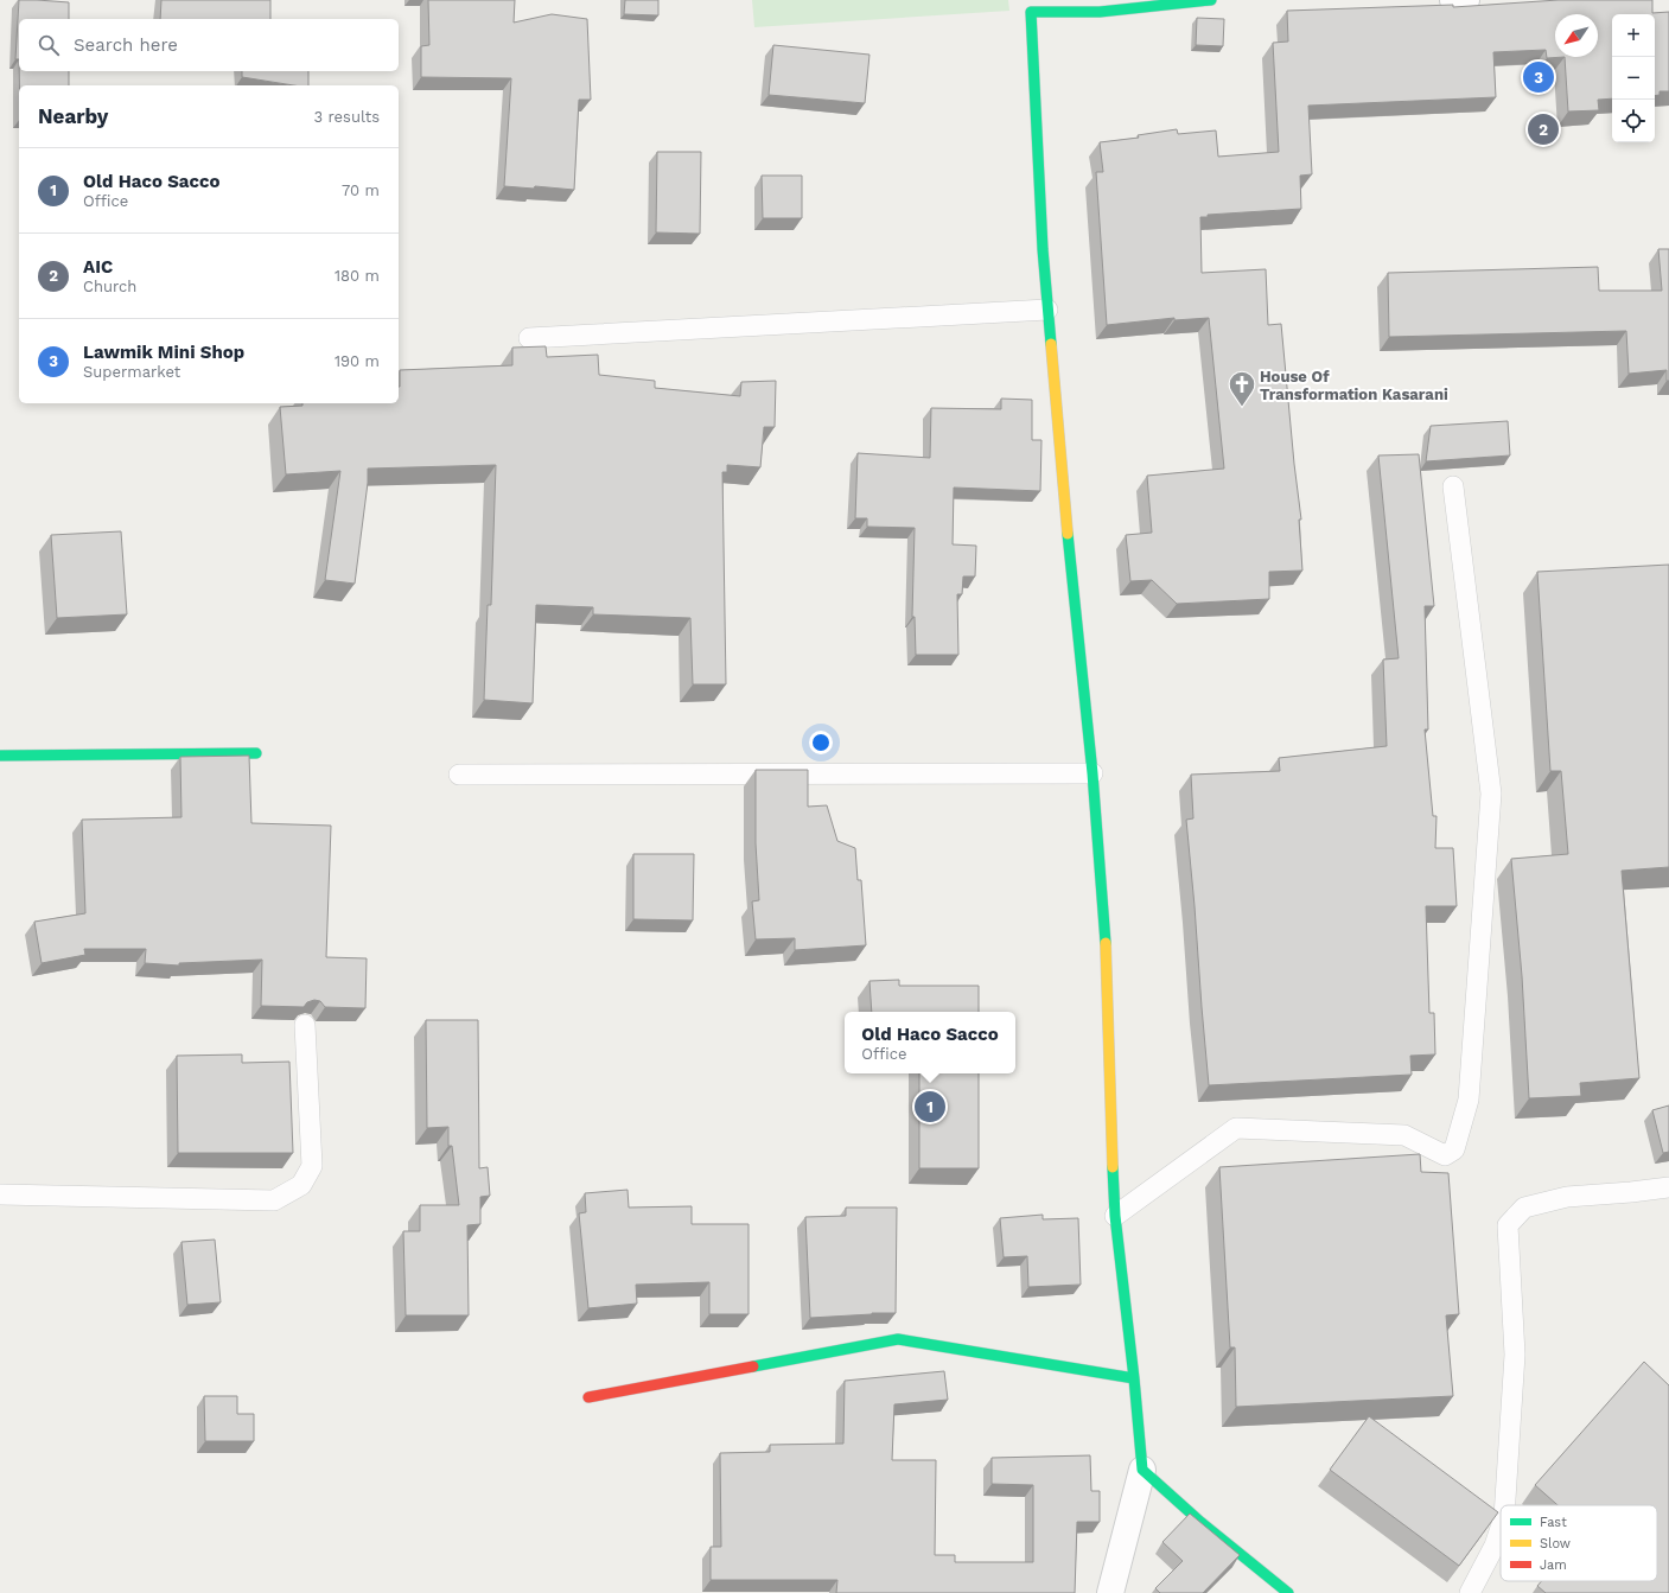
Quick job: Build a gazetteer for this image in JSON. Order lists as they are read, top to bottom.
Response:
{
  "places": {
    "church": ["House Of Transformation Kasarani"]
  },
  "legend": ["Fast", "Slow", "Jam"],
  "north": "bottom left",
  "page": {
    "map_buttons": ["+", "−"],
    "search": "Search here",
    "pins": ["3", "2", "1"],
    "heading": ["Nearby", "3 results"],
    "list": [
      {
        "mark": "1",
        "name": "Old Haco Sacco",
        "note": "Office",
        "value": "70 m"
      },
      {
        "mark": "2",
        "name": "AIC",
        "note": "Church",
        "value": "180 m"
      },
      {
        "mark": "3",
        "name": "Lawmik Mini Shop",
        "note": "Supermarket",
        "value": "190 m"
      }
    ],
    "popup": ["Old Haco Sacco", "Office"]
  }
}
